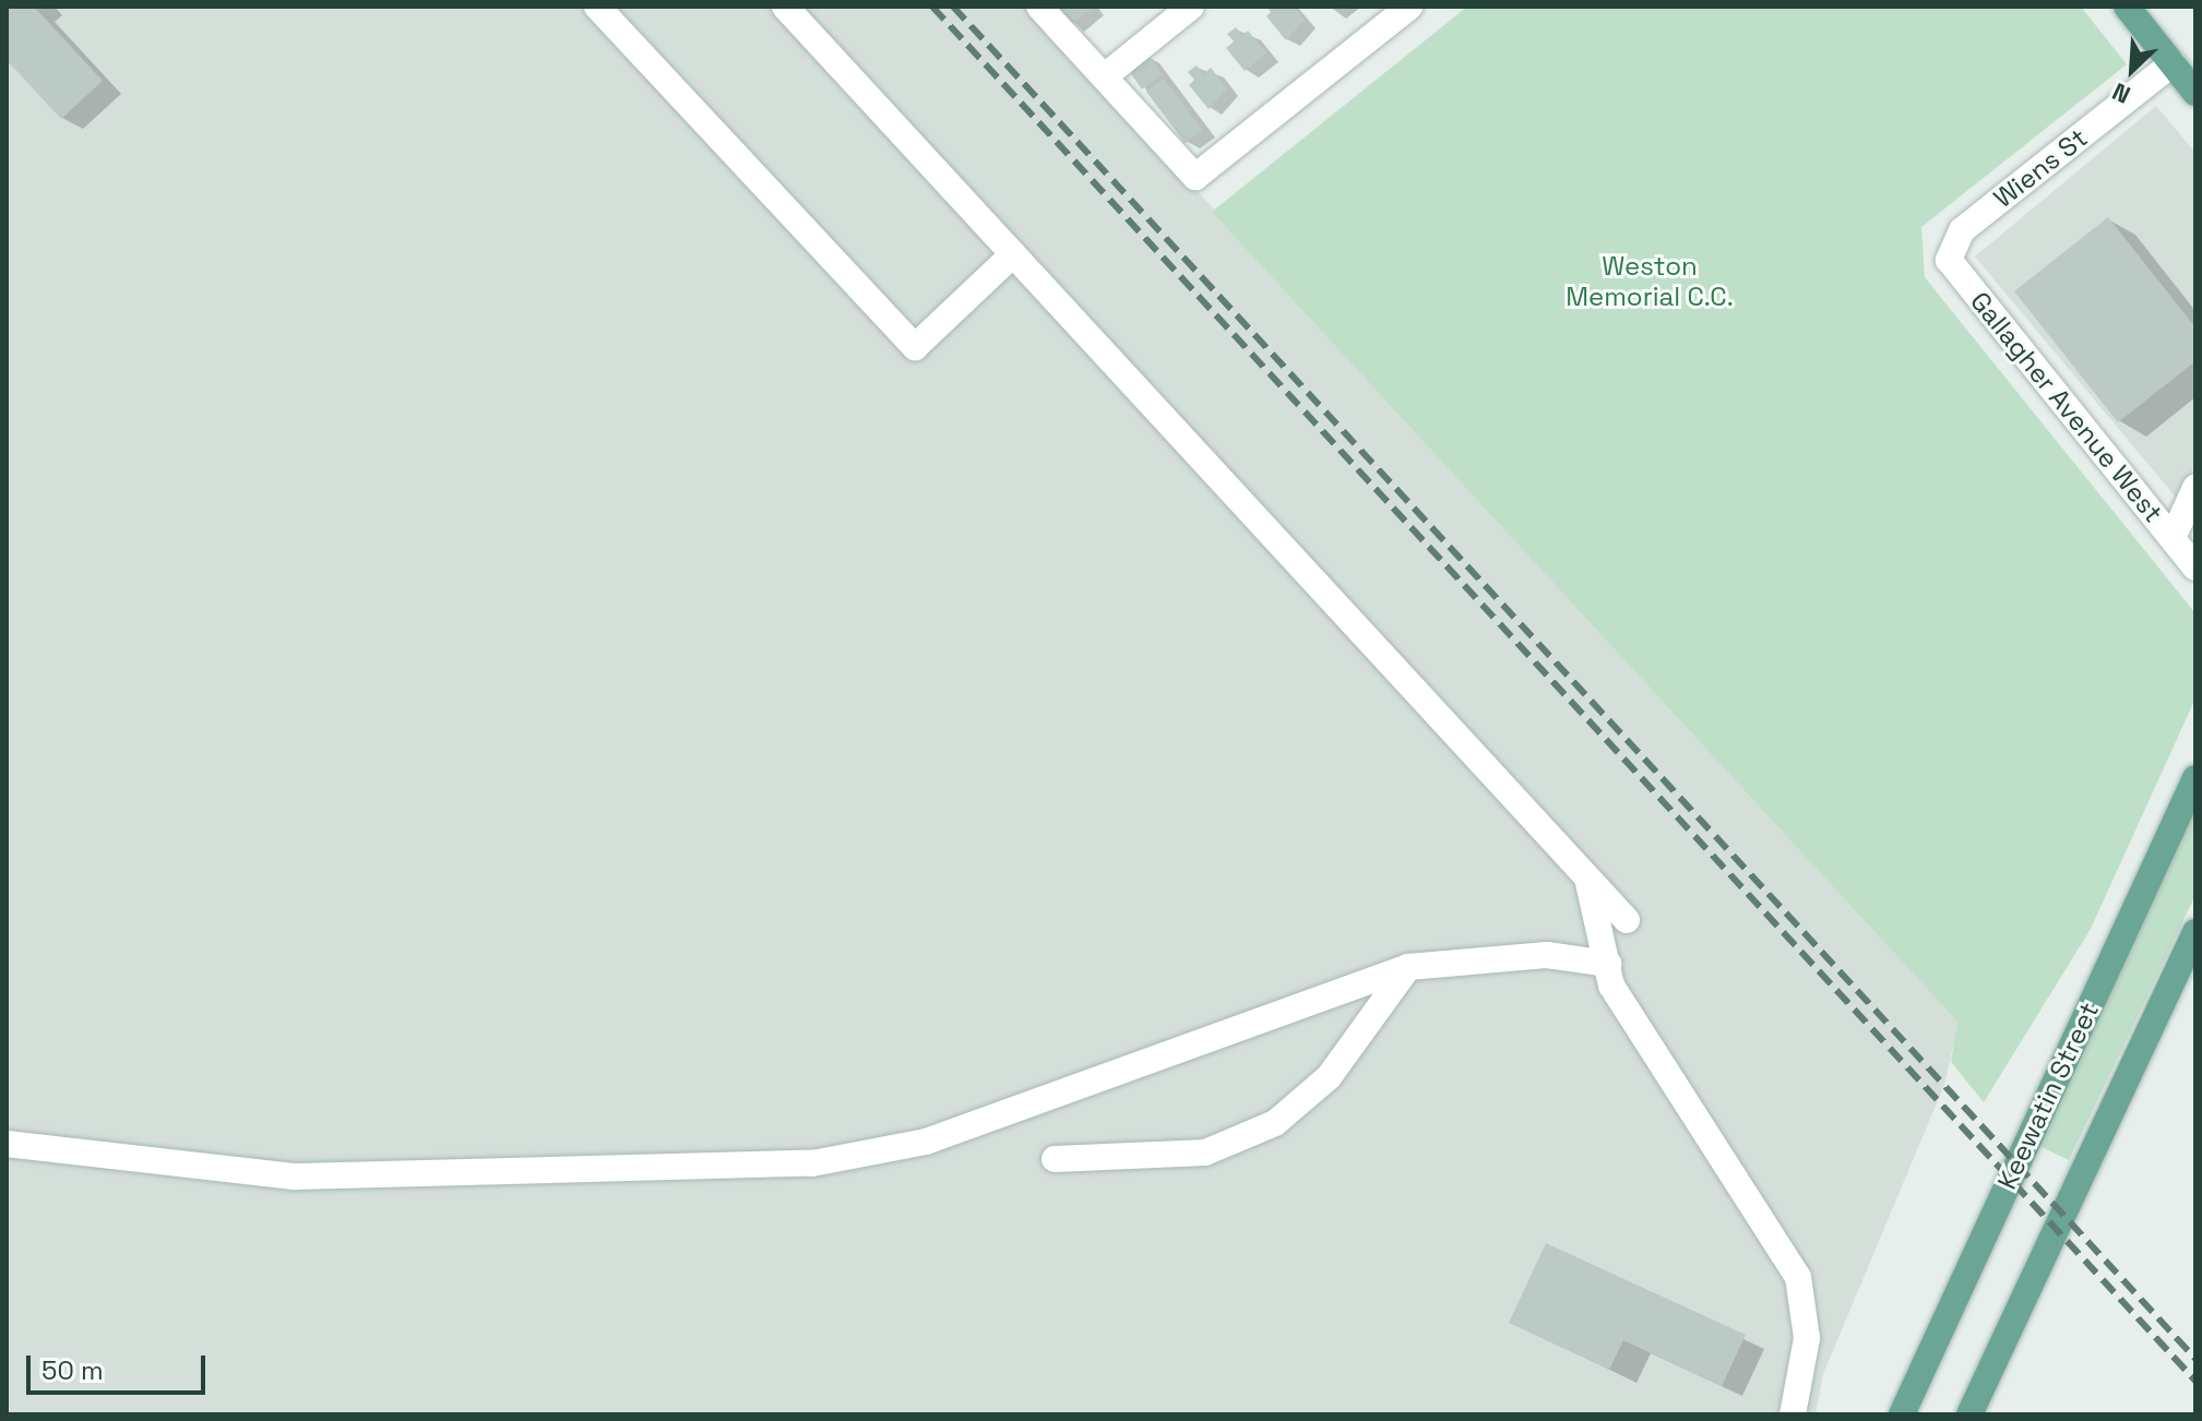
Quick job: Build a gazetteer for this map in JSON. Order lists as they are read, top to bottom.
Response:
{
  "streets": {
    "main road": ["Keewatin Street"],
    "street": ["Wiens St", "Gallagher Avenue West"]
  },
  "crossings": [
    ["Wiens St", "Gallagher Avenue West"]
  ],
  "parks": ["Weston Memorial C.C."],
  "scale_bar": "50 m",
  "north": "bottom left"
}
